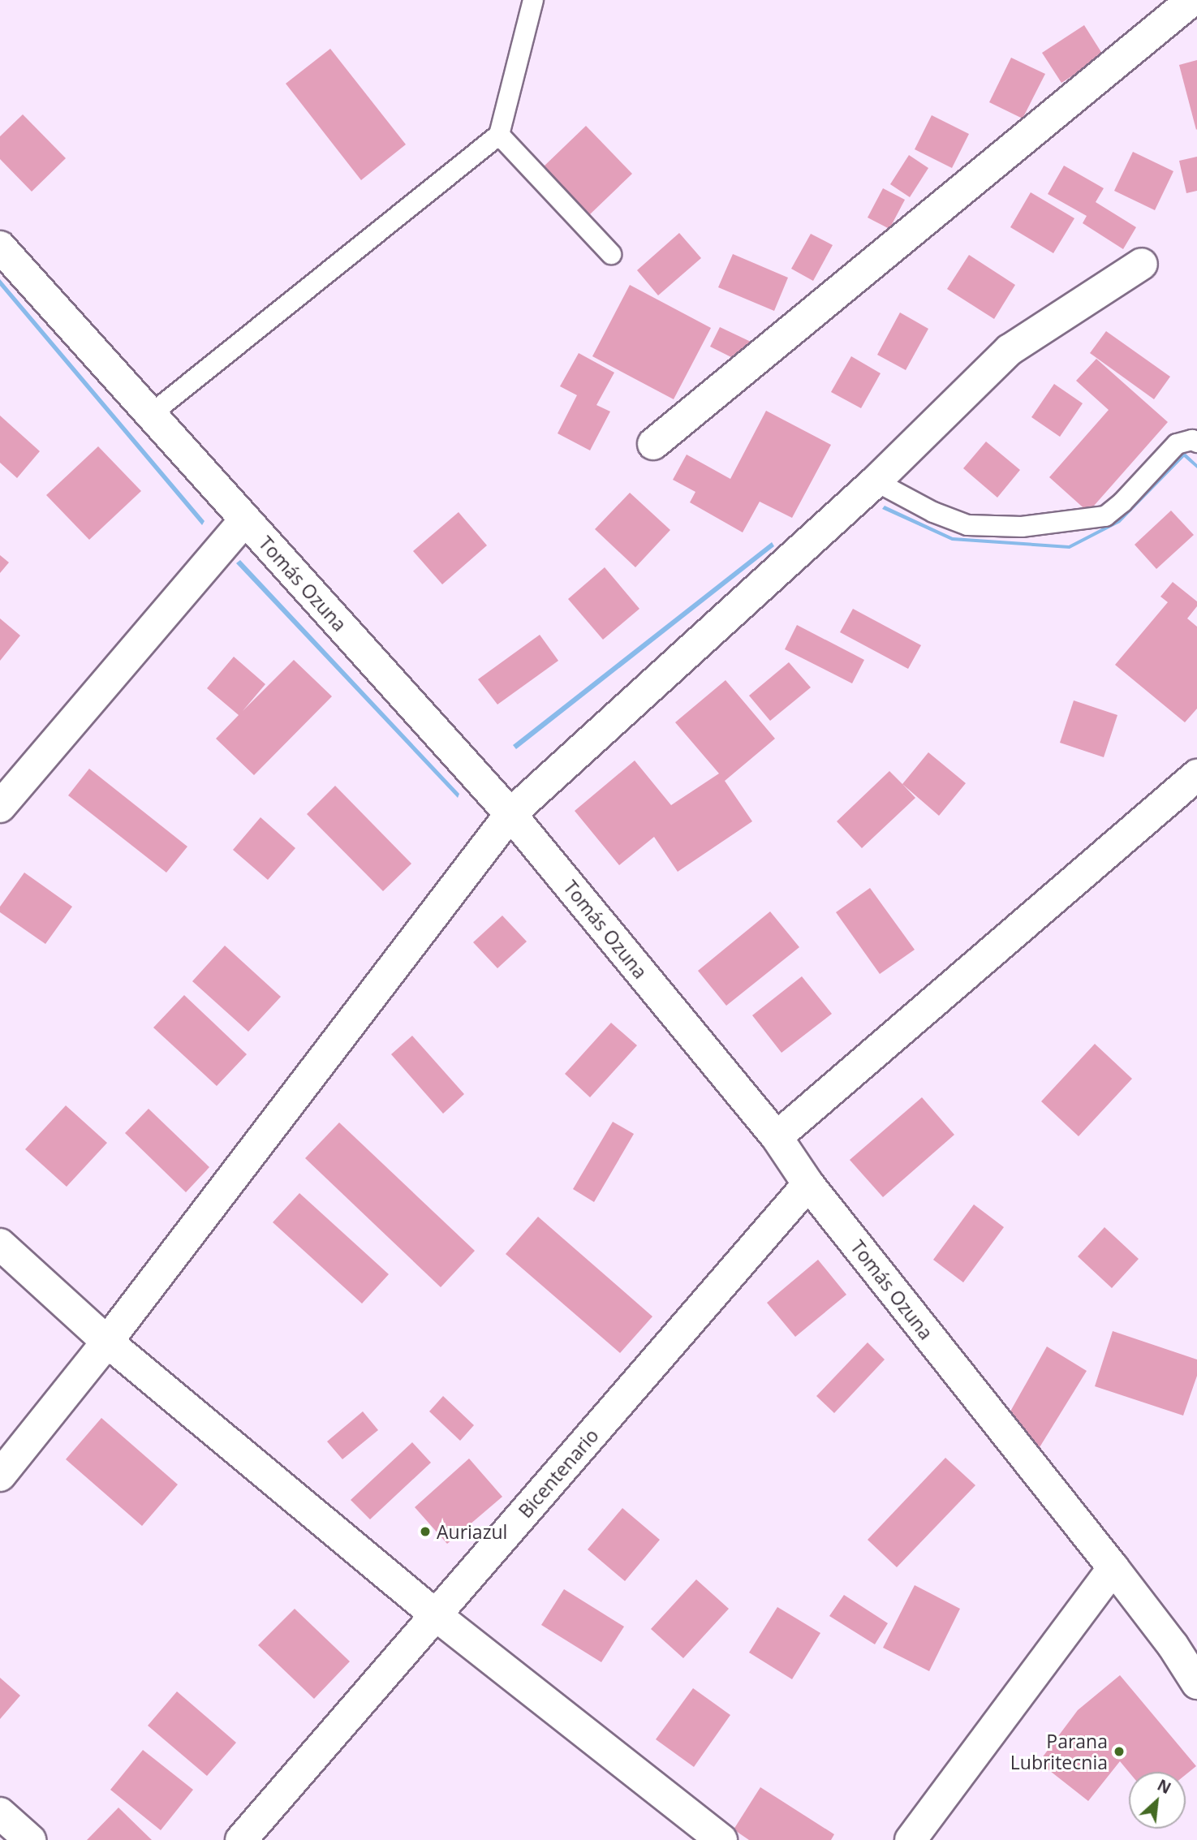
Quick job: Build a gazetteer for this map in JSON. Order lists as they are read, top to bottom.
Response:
{
  "streets": {
    "street": ["Tomás Ozuna", "Bicentenario"]
  },
  "crossings": [
    ["Tomás Ozuna", "Bicentenario"]
  ],
  "places": ["Auriazul", "Parana Lubritecnia"],
  "north": "top right"
}
